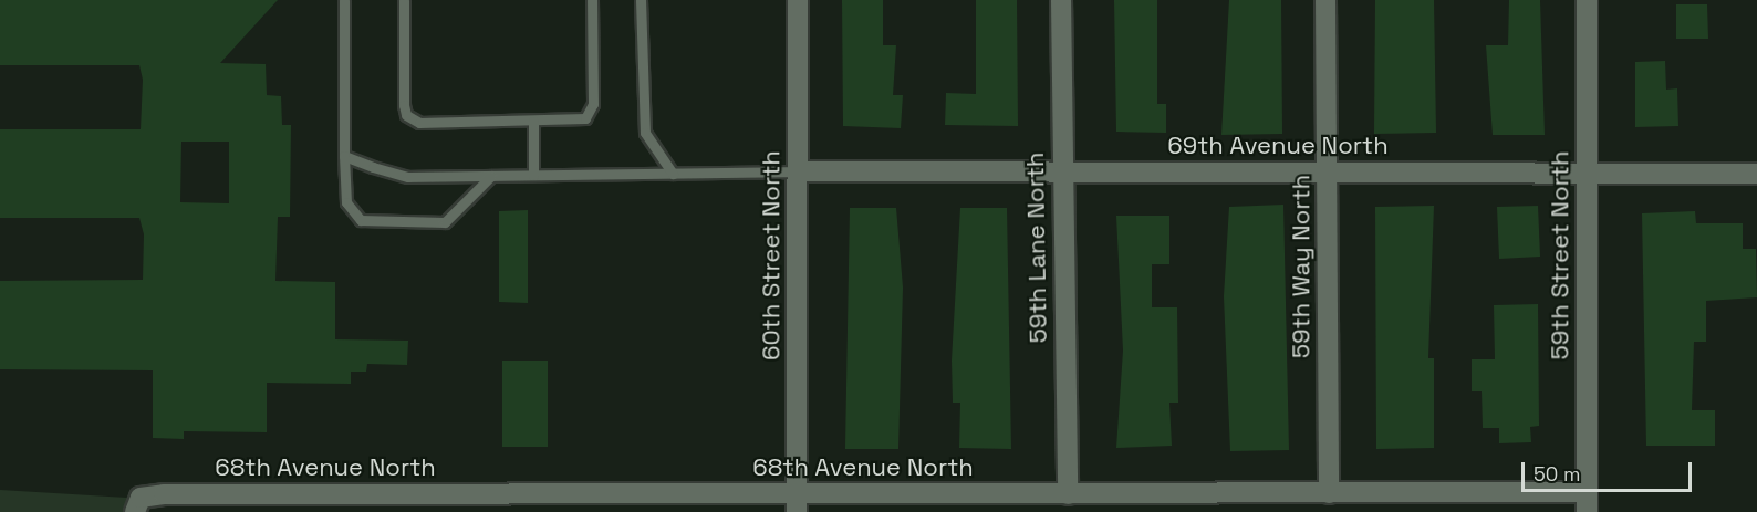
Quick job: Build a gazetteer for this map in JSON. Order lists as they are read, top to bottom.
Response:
{
  "streets": {
    "street": [
      "69th Avenue North",
      "59th Lane North",
      "60th Street North",
      "59th Street North",
      "59th Way North",
      "68th Avenue North"
    ]
  },
  "crossings": [
    ["69th Avenue North", "59th Lane North"],
    ["69th Avenue North", "60th Street North"],
    ["69th Avenue North", "59th Street North"],
    ["69th Avenue North", "59th Way North"],
    ["59th Lane North", "68th Avenue North"],
    ["60th Street North", "68th Avenue North"],
    ["59th Street North", "68th Avenue North"],
    ["59th Way North", "68th Avenue North"]
  ],
  "scale_bar": "50 m"
}
